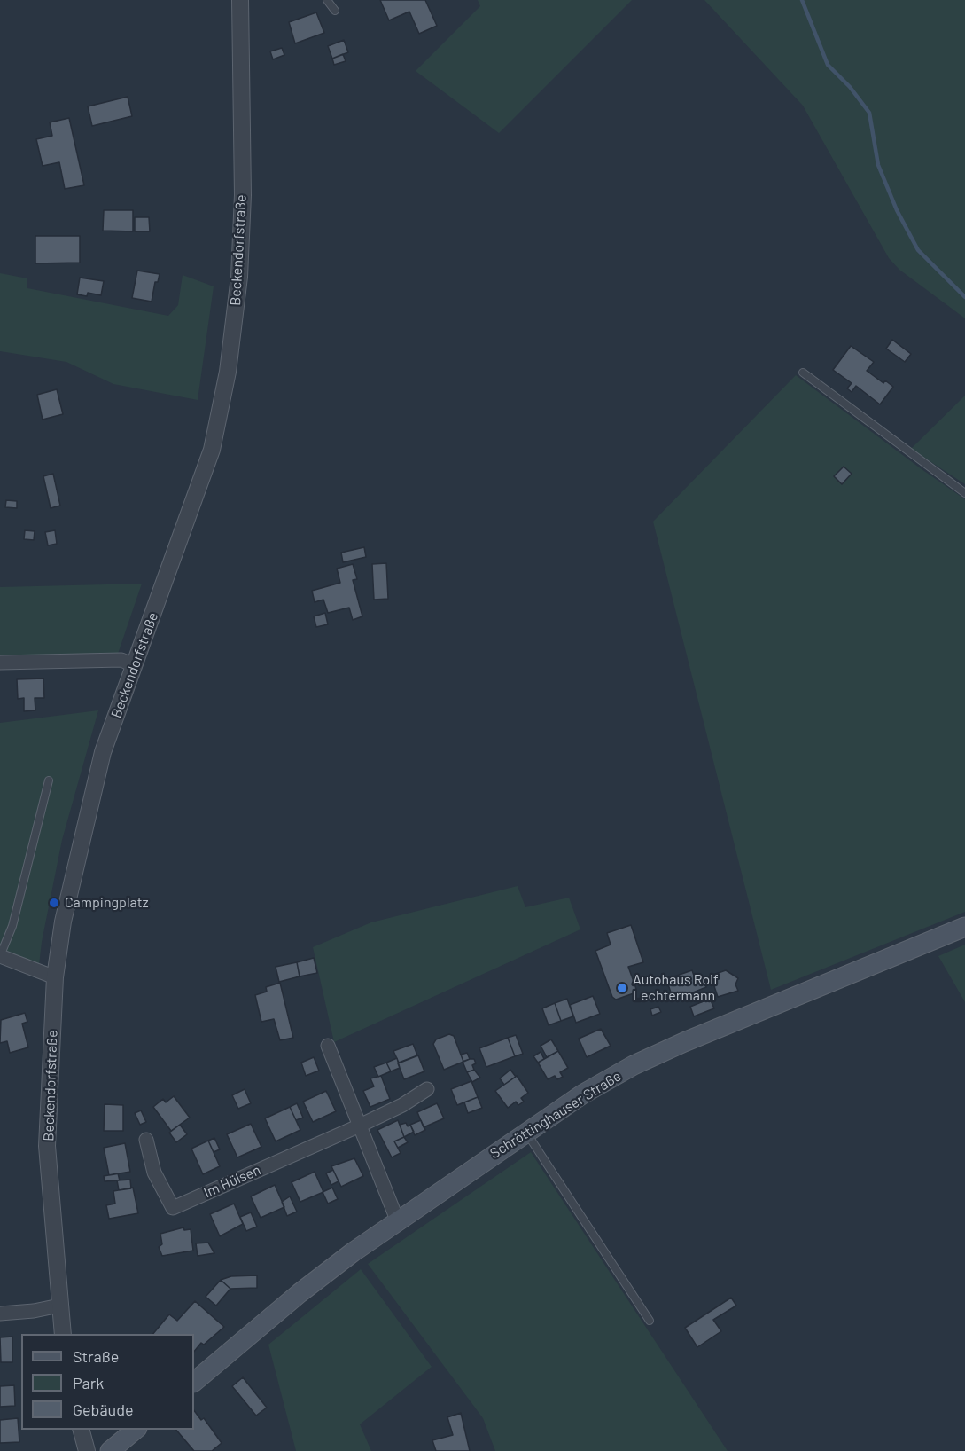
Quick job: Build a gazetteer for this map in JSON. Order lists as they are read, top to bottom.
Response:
{
  "streets": {
    "main road": ["Schröttinghauser Straße"],
    "street": ["Beckendorfstraße", "Im Hülsen"]
  },
  "places": ["Campingplatz", "Autohaus Rolf Lechtermann"],
  "legend": ["Straße", "Park", "Gebäude"]
}
